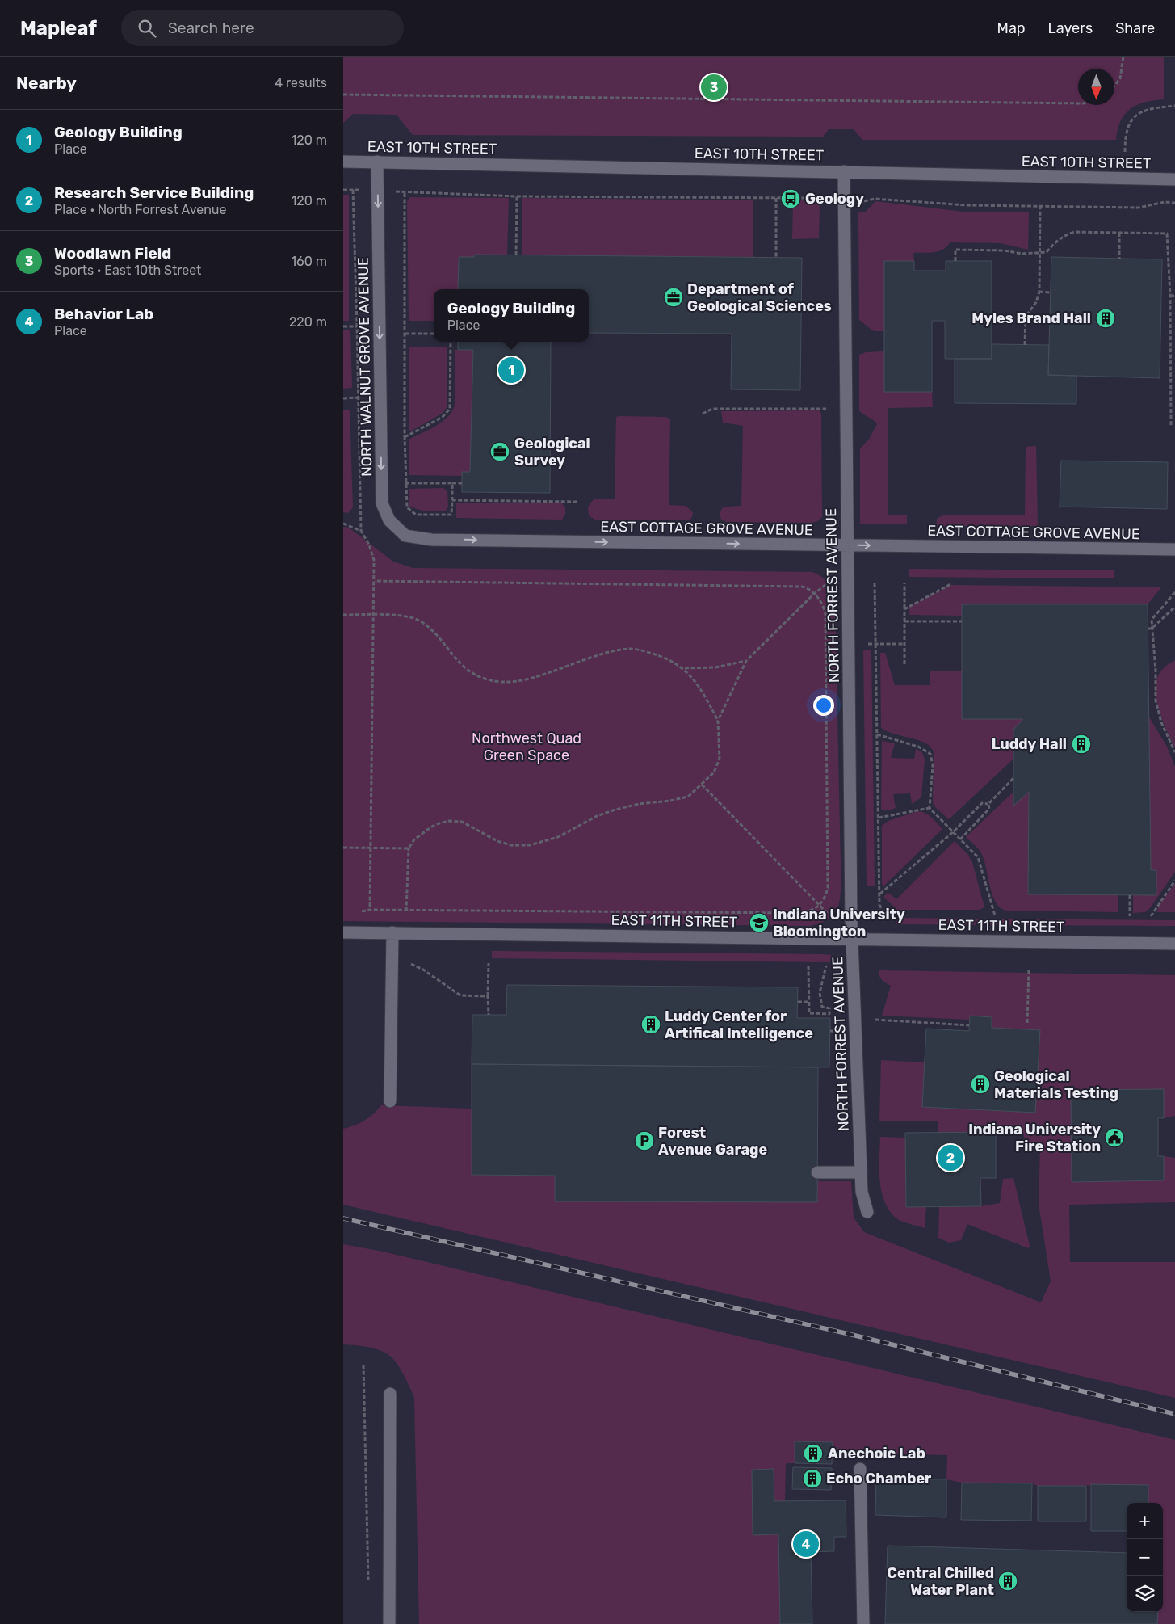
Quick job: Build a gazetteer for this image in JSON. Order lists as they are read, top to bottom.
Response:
{
  "streets": {
    "street": [
      "EAST 10TH STREET",
      "NORTH WALNUT GROVE AVENUE",
      "EAST COTTAGE GROVE AVENUE",
      "NORTH FORREST AVENUE",
      "EAST 11TH STREET"
    ]
  },
  "crossings": [
    ["EAST 10TH STREET", "NORTH WALNUT GROVE AVENUE"],
    ["EAST 10TH STREET", "NORTH FORREST AVENUE"],
    ["NORTH WALNUT GROVE AVENUE", "EAST COTTAGE GROVE AVENUE"],
    ["EAST COTTAGE GROVE AVENUE", "NORTH FORREST AVENUE"],
    ["NORTH FORREST AVENUE", "EAST 11TH STREET"]
  ],
  "one_way": ["NORTH WALNUT GROVE AVENUE", "EAST COTTAGE GROVE AVENUE"],
  "parks": ["Northwest Quad Green Space"],
  "places": {
    "bus stop": ["Geology"],
    "office": ["Department of Geological Sciences", "Geological Survey"],
    "building": [
      "Myles Brand Hall",
      "Luddy Hall",
      "Luddy Center for Artifical Intelligence",
      "Geological Materials Testing",
      "Anechoic Lab",
      "Echo Chamber",
      "Central Chilled Water Plant"
    ],
    "school or university": ["Indiana University Bloomington"],
    "public building": ["Indiana University Fire Station"],
    "parking": ["Forest Avenue Garage"]
  },
  "north": "bottom",
  "page": {
    "header": "Mapleaf",
    "search": "Search here",
    "nav": ["Map", "Layers", "Share"],
    "heading": ["Nearby", "4 results"],
    "pins": [
      "3",
      "1",
      "2",
      "4"
    ],
    "list": [
      {
        "mark": "1",
        "name": "Geology Building",
        "note": "Place",
        "value": "120 m"
      },
      {
        "mark": "2",
        "name": "Research Service Building",
        "note": "Place · North Forrest Avenue",
        "value": "120 m"
      },
      {
        "mark": "3",
        "name": "Woodlawn Field",
        "note": "Sports · East 10th Street",
        "value": "160 m"
      },
      {
        "mark": "4",
        "name": "Behavior Lab",
        "note": "Place",
        "value": "220 m"
      }
    ],
    "popup": ["Geology Building", "Place"],
    "map_buttons": ["+", "−"]
  }
}
